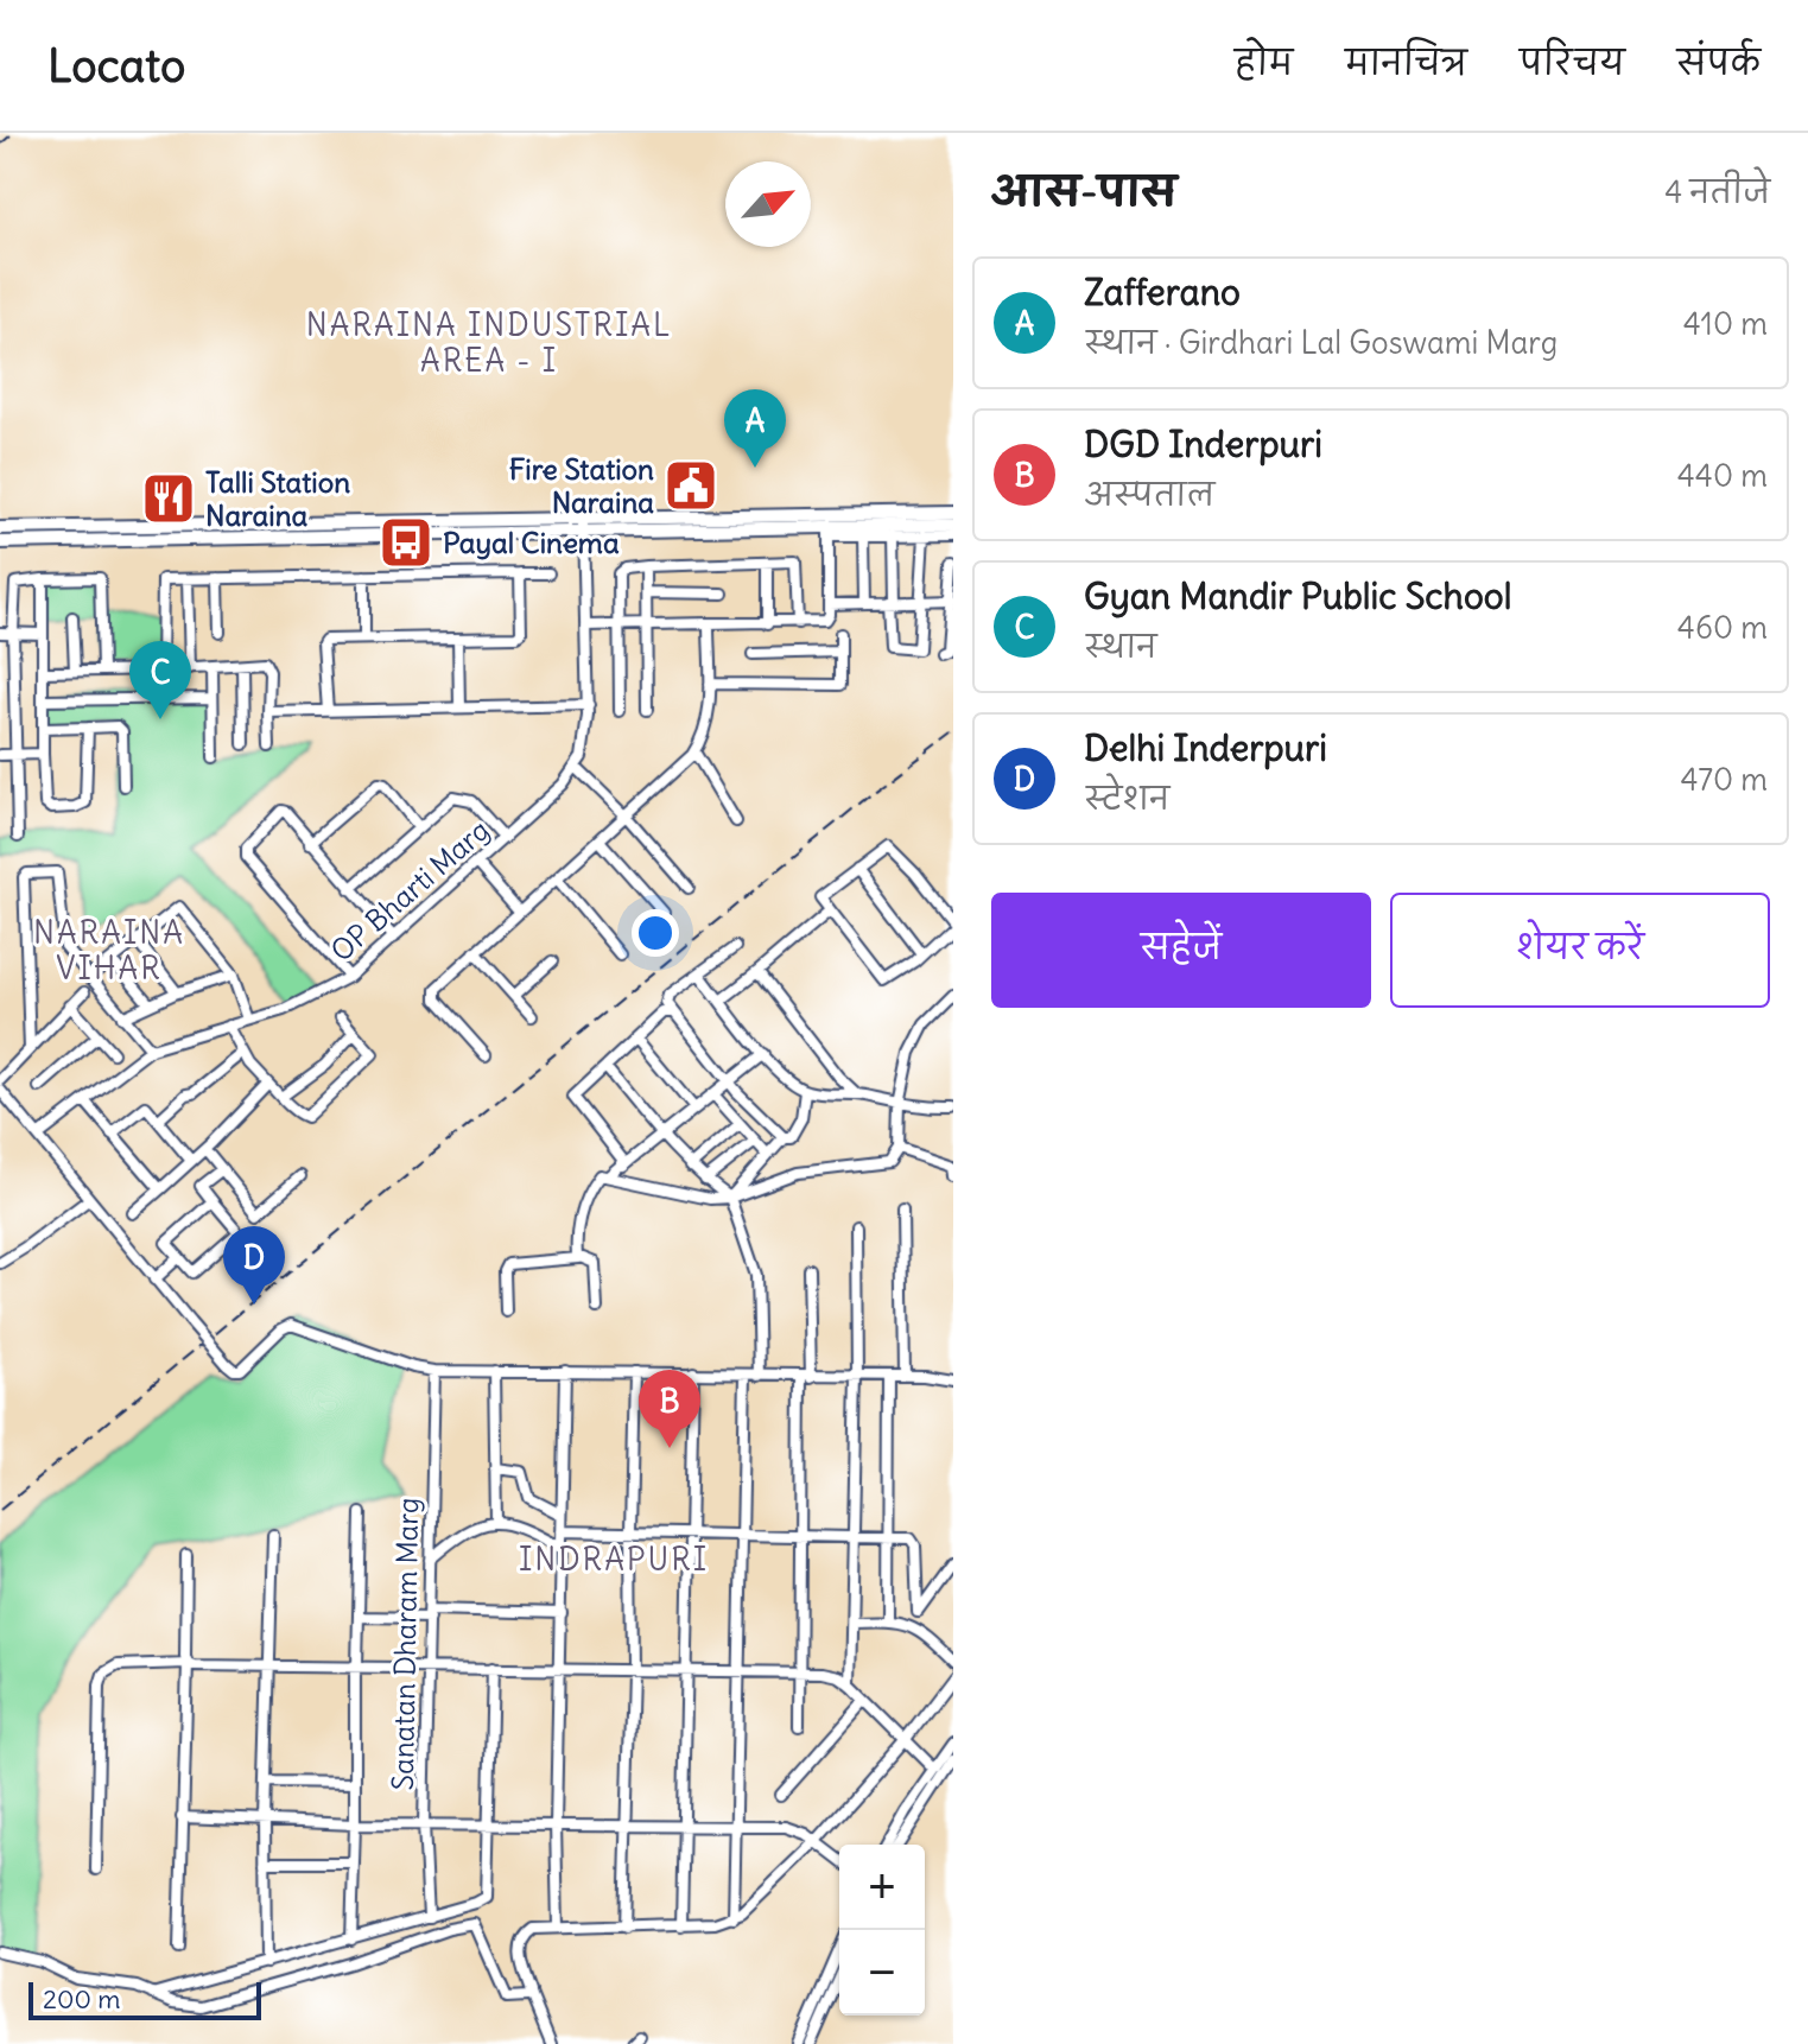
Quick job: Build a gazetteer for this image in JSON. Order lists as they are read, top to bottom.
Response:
{
  "streets": {
    "street": ["OP Bharti Marg", "Sanatan Dharam Marg"]
  },
  "districts": ["NARAINA INDUSTRIAL AREA - I", "NARAINA VIHAR", "INDRAPURI"],
  "places": {
    "public building": ["Fire Station Naraina"],
    "restaurant": ["Talli Station Naraina"],
    "bus stop": ["Payal Cinema"]
  },
  "scale_bar": "200 m",
  "north": "top right",
  "page": {
    "header": "Locato",
    "nav": [
      "होम",
      "मानचित्र",
      "परिचय",
      "संपर्क"
    ],
    "heading": ["आस-पास", "4 नतीजे"],
    "list": [
      {
        "mark": "A",
        "name": "Zafferano",
        "note": "स्थान · Girdhari Lal Goswami Marg",
        "value": "410 m"
      },
      {
        "mark": "B",
        "name": "DGD Inderpuri",
        "note": "अस्पताल",
        "value": "440 m"
      },
      {
        "mark": "C",
        "name": "Gyan Mandir Public School",
        "note": "स्थान",
        "value": "460 m"
      },
      {
        "mark": "D",
        "name": "Delhi Inderpuri",
        "note": "स्टेशन",
        "value": "470 m"
      }
    ],
    "pins": [
      "A",
      "C",
      "D",
      "B"
    ],
    "buttons": ["सहेजें", "शेयर करें"],
    "map_buttons": ["+", "−"],
    "scale": "200 m"
  }
}
